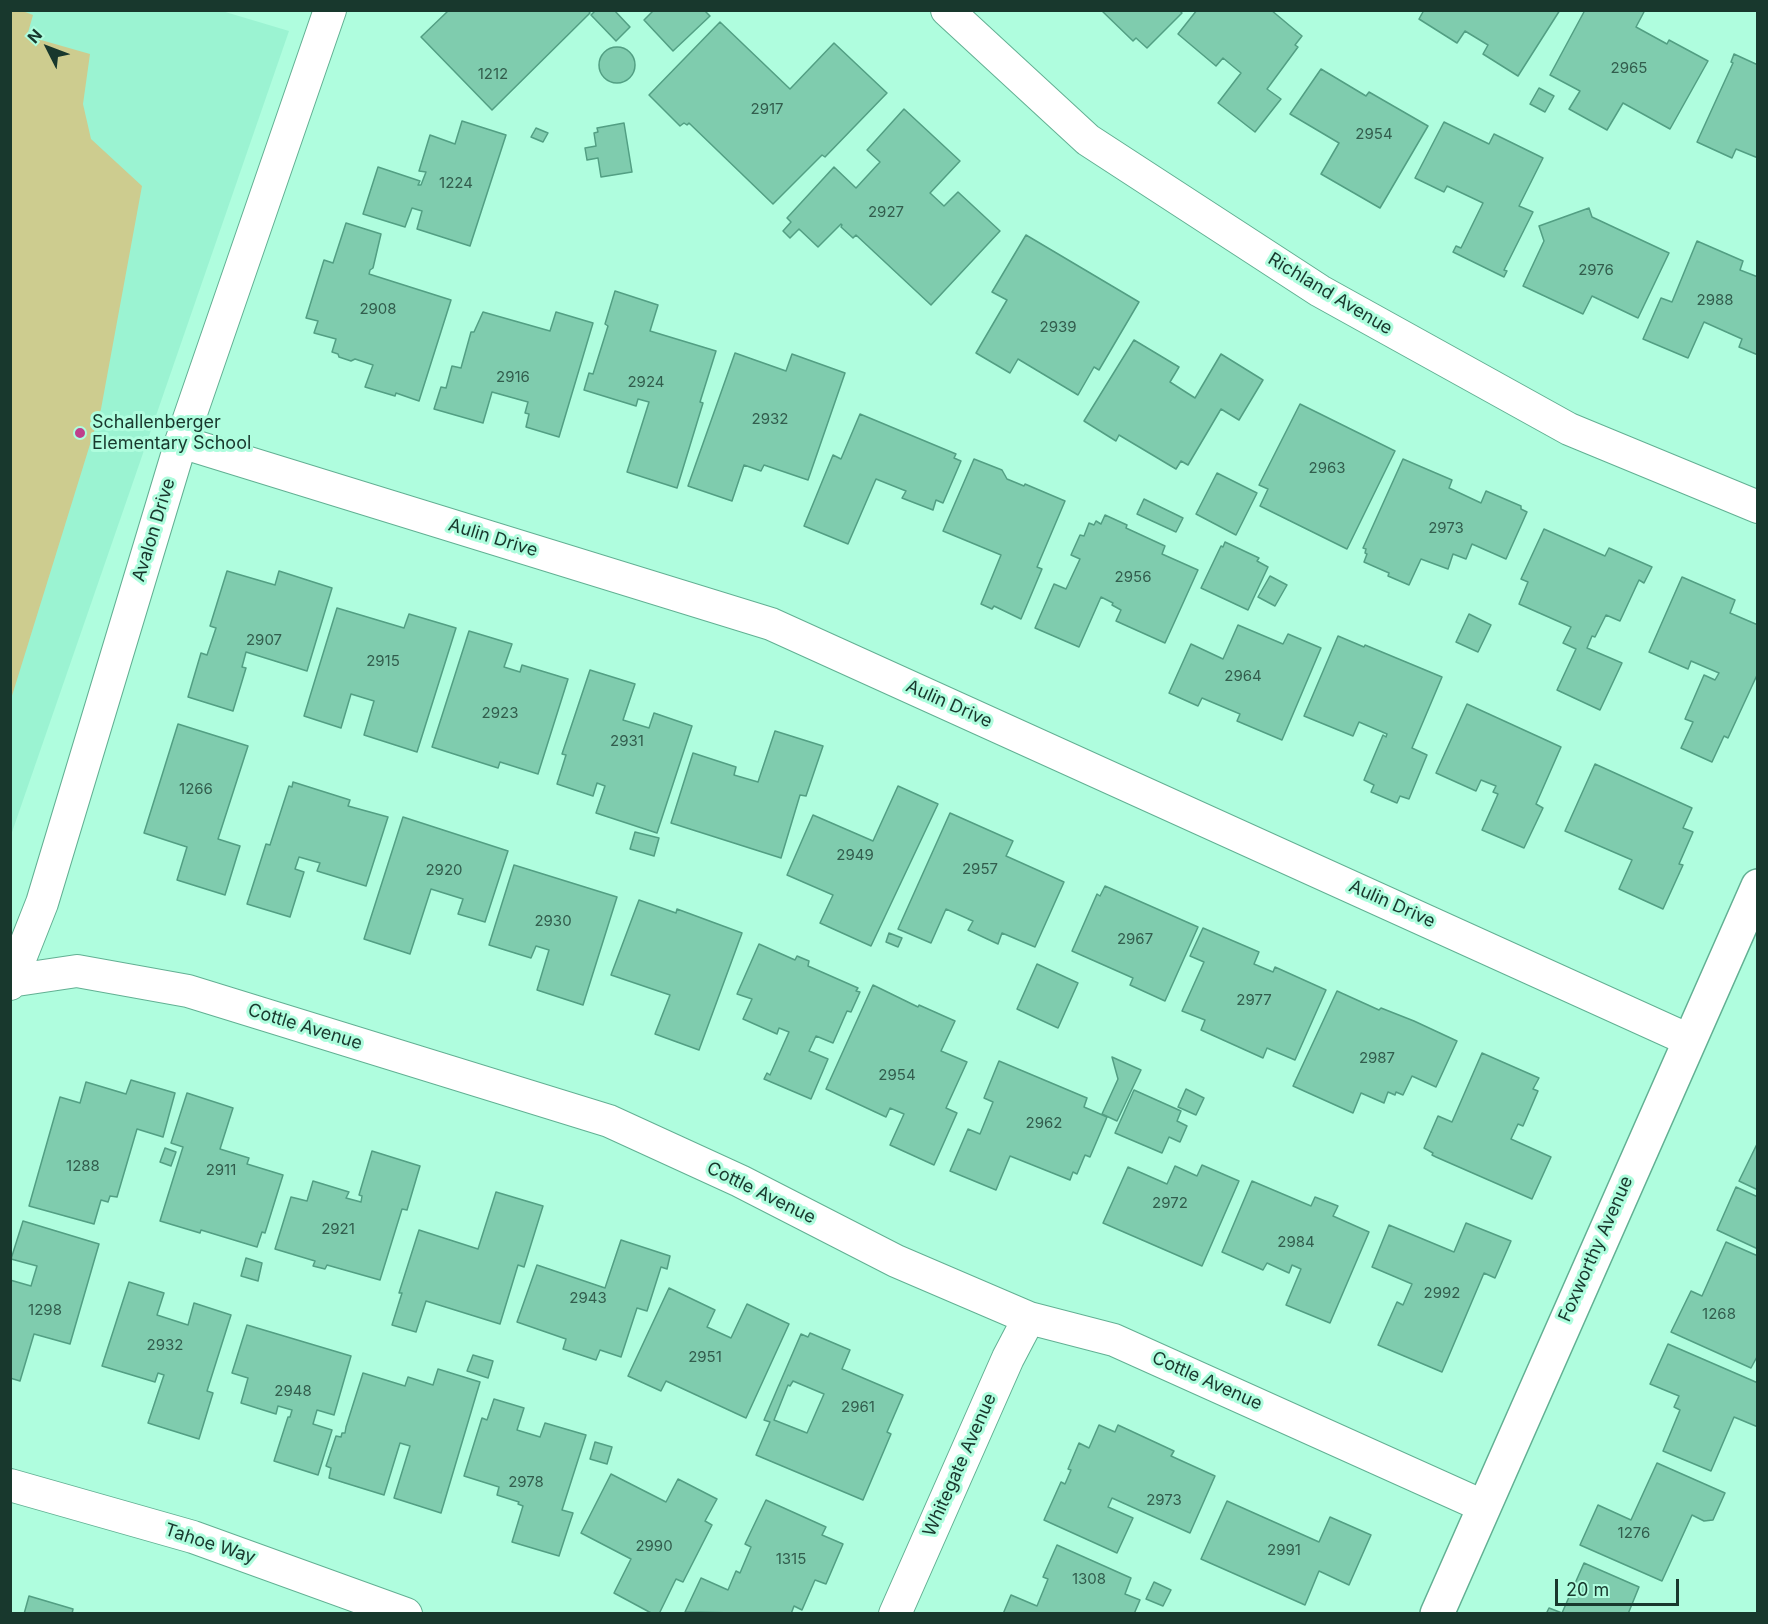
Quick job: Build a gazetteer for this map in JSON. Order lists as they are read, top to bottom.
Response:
{
  "streets": {
    "street": [
      "Richland Avenue",
      "Avalon Drive",
      "Aulin Drive",
      "Cottle Avenue",
      "Foxworthy Avenue",
      "Whitegate Avenue",
      "Tahoe Way"
    ]
  },
  "crossings": [
    ["Avalon Drive", "Aulin Drive"],
    ["Avalon Drive", "Cottle Avenue"],
    ["Aulin Drive", "Foxworthy Avenue"],
    ["Cottle Avenue", "Foxworthy Avenue"],
    ["Cottle Avenue", "Whitegate Avenue"]
  ],
  "places": ["Schallenberger Elementary School"],
  "house_numbers": [
    "2965",
    "1212",
    "2917",
    "2954",
    "1224",
    "2927",
    "2976",
    "2988",
    "2908",
    "2939",
    "2916",
    "2924",
    "2932",
    "2963",
    "2973",
    "2956",
    "2907",
    "2915",
    "2964",
    "2923",
    "2931",
    "1266",
    "2949",
    "2957",
    "2920",
    "2930",
    "2967",
    "2977",
    "2987",
    "2954",
    "2962",
    "1288",
    "2911",
    "2972",
    "2921",
    "2984",
    "2992",
    "2943",
    "1298",
    "1268",
    "2932",
    "2951",
    "2948",
    "2961",
    "2978",
    "2973",
    "1276",
    "2990",
    "2991",
    "1315",
    "1308"
  ],
  "scale_bar": "20 m",
  "north": "top left"
}
